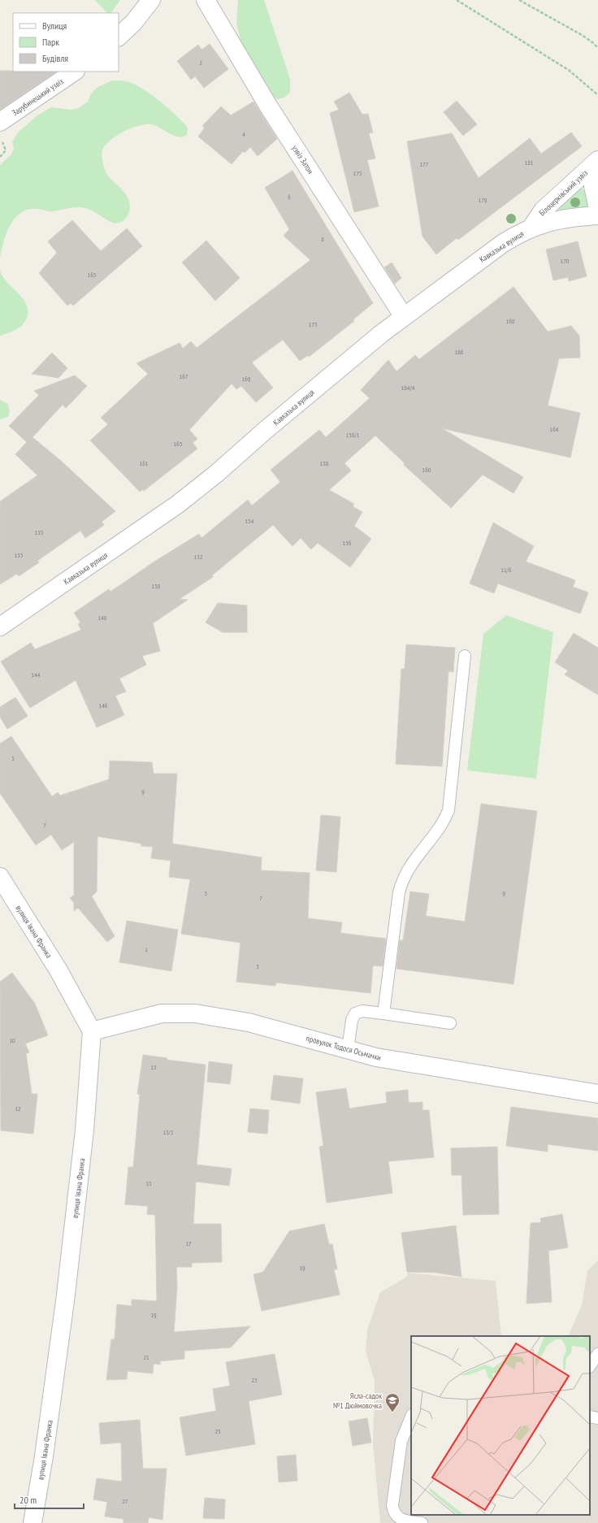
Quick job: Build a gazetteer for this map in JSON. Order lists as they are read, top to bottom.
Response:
{
  "streets": {
    "street": [
      "Зарубинецький узвіз",
      "узвіз Затон",
      "Білоцерківський узвіз",
      "Кавказька вулиця",
      "вулиця Івана Франка",
      "провулок Тодося Осьмачки"
    ]
  },
  "crossings": [
    ["узвіз Затон", "Кавказька вулиця"],
    ["Білоцерківський узвіз", "Кавказька вулиця"],
    ["вулиця Івана Франка", "провулок Тодося Осьмачки"]
  ],
  "places": {
    "school or university": ["Ясла-садок №1 Дюймовочка"]
  },
  "house_numbers": [
    "2",
    "4",
    "181",
    "177",
    "175",
    "6",
    "179",
    "8",
    "170",
    "165",
    "168",
    "173",
    "166",
    "167",
    "169",
    "164/4",
    "164",
    "158/1",
    "163",
    "161",
    "158",
    "160",
    "154",
    "155",
    "156",
    "153",
    "152",
    "11/6",
    "150",
    "148",
    "144",
    "146",
    "5",
    "9",
    "7",
    "3",
    "9",
    "7",
    "1",
    "5",
    "10",
    "13",
    "12",
    "13/1",
    "15",
    "17",
    "19",
    "19",
    "21",
    "23",
    "25",
    "27"
  ],
  "legend": ["Вулиця", "Парк", "Будівля"],
  "scale_bar": "20 m"
}
